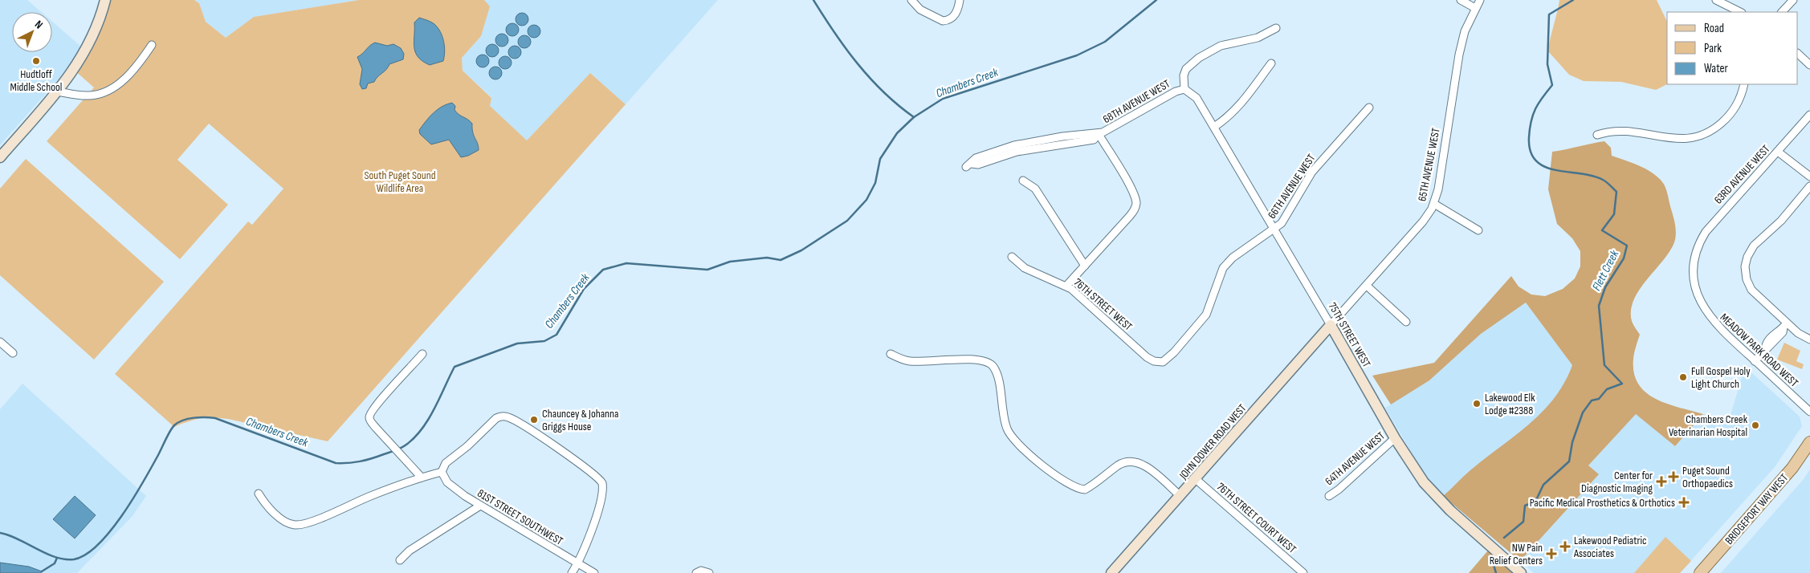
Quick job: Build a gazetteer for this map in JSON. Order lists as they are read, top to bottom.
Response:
{
  "streets": {
    "main road": ["BRIDGEPORT WAY WEST"],
    "street": [
      "68TH AVENUE WEST",
      "65TH AVENUE WEST",
      "63RD AVENUE WEST",
      "66TH AVENUE WEST",
      "76TH STREET WEST",
      "75TH STREET WEST",
      "MEADOW PARK ROAD WEST",
      "JOHN DOWER ROAD WEST",
      "64TH AVENUE WEST",
      "81ST STREET SOUTHWEST",
      "76TH STREET COURT WEST"
    ]
  },
  "crossings": [
    ["68TH AVENUE WEST", "75TH STREET WEST"],
    ["65TH AVENUE WEST", "75TH STREET WEST"],
    ["65TH AVENUE WEST", "JOHN DOWER ROAD WEST"],
    ["63RD AVENUE WEST", "MEADOW PARK ROAD WEST"],
    ["66TH AVENUE WEST", "76TH STREET WEST"],
    ["66TH AVENUE WEST", "75TH STREET WEST"],
    ["75TH STREET WEST", "JOHN DOWER ROAD WEST"],
    ["75TH STREET WEST", "64TH AVENUE WEST"],
    ["JOHN DOWER ROAD WEST", "76TH STREET COURT WEST"]
  ],
  "water": ["Chambers Creek", "Flett Creek"],
  "parks": ["South Puget Sound Wildlife Area"],
  "places": {
    "other": [
      "Hudtloff Middle School",
      "Full Gospel Holy Light Church",
      "Lakewood Elk Lodge #2388",
      "Chauncey & Johanna Griggs House",
      "Chambers Creek Veterinarian Hospital"
    ],
    "health": [
      "Puget Sound Orthopaedics",
      "Center for Diagnostic Imaging",
      "Pacific Medical Prosthetics & Orthotics",
      "Lakewood Pediatric Associates",
      "NW Pain Relief Centers"
    ]
  },
  "legend": ["Road", "Park", "Water"],
  "north": "top right"
}
